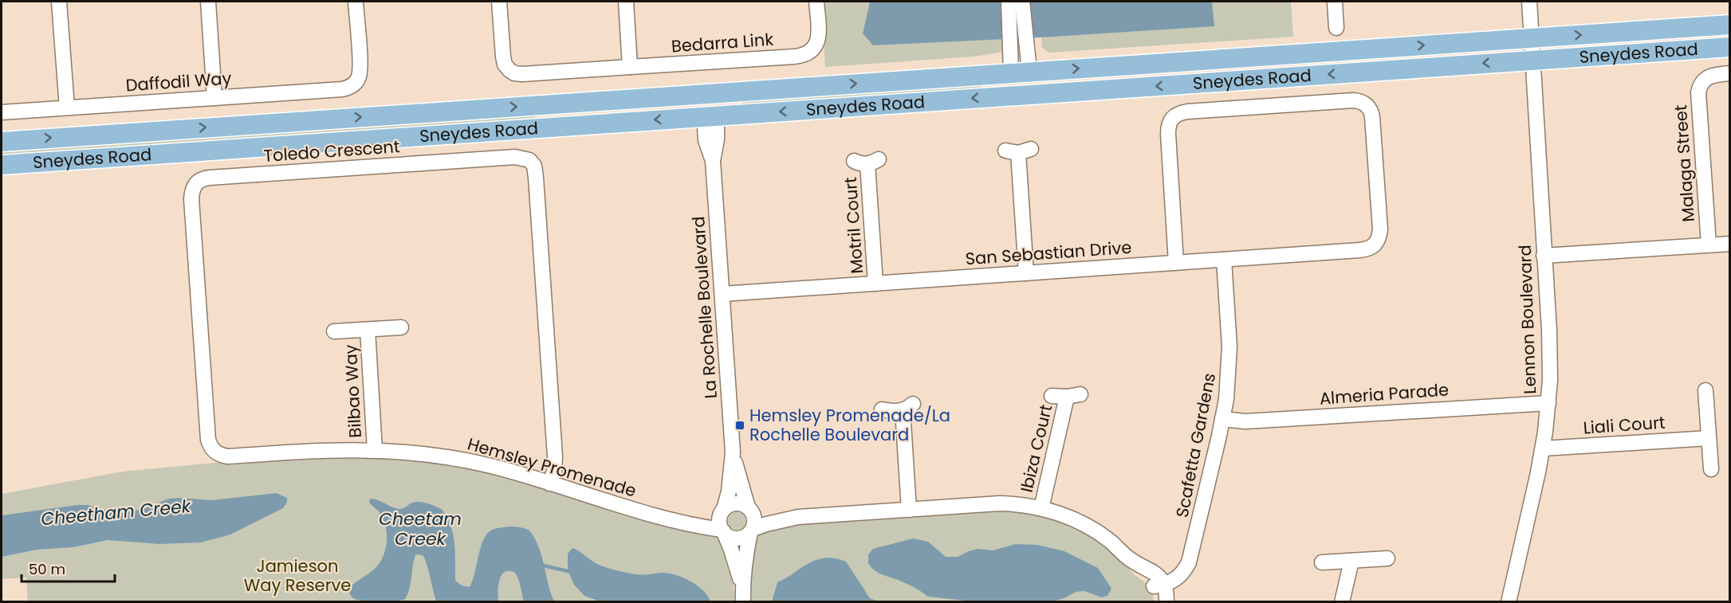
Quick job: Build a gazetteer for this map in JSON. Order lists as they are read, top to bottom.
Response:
{
  "streets": {
    "main road": ["Sneydes Road"],
    "street": [
      "Bedarra Link",
      "Daffodil Way",
      "Toledo Crescent",
      "Malaga Street",
      "Motril Court",
      "San Sebastian Drive",
      "La Rochelle Boulevard",
      "Lennon Boulevard",
      "Bilbao Way",
      "Almeria Parade",
      "Liali Court",
      "Scafetta Gardens",
      "Ibiza Court",
      "Hemsley Promenade"
    ]
  },
  "crossings": [
    ["Sneydes Road", "La Rochelle Boulevard"],
    ["Sneydes Road", "Lennon Boulevard"],
    ["Toledo Crescent", "Hemsley Promenade"],
    ["Motril Court", "San Sebastian Drive"],
    ["San Sebastian Drive", "La Rochelle Boulevard"],
    ["San Sebastian Drive", "Scafetta Gardens"],
    ["La Rochelle Boulevard", "Hemsley Promenade"],
    ["Lennon Boulevard", "Almeria Parade"],
    ["Lennon Boulevard", "Liali Court"],
    ["Bilbao Way", "Hemsley Promenade"],
    ["Almeria Parade", "Scafetta Gardens"]
  ],
  "water": ["Cheetham Creek", "Cheetam Creek"],
  "parks": ["Jamieson Way Reserve"],
  "places": {
    "transit": ["Hemsley Promenade/La Rochelle Boulevard"]
  },
  "scale_bar": "50 m"
}
